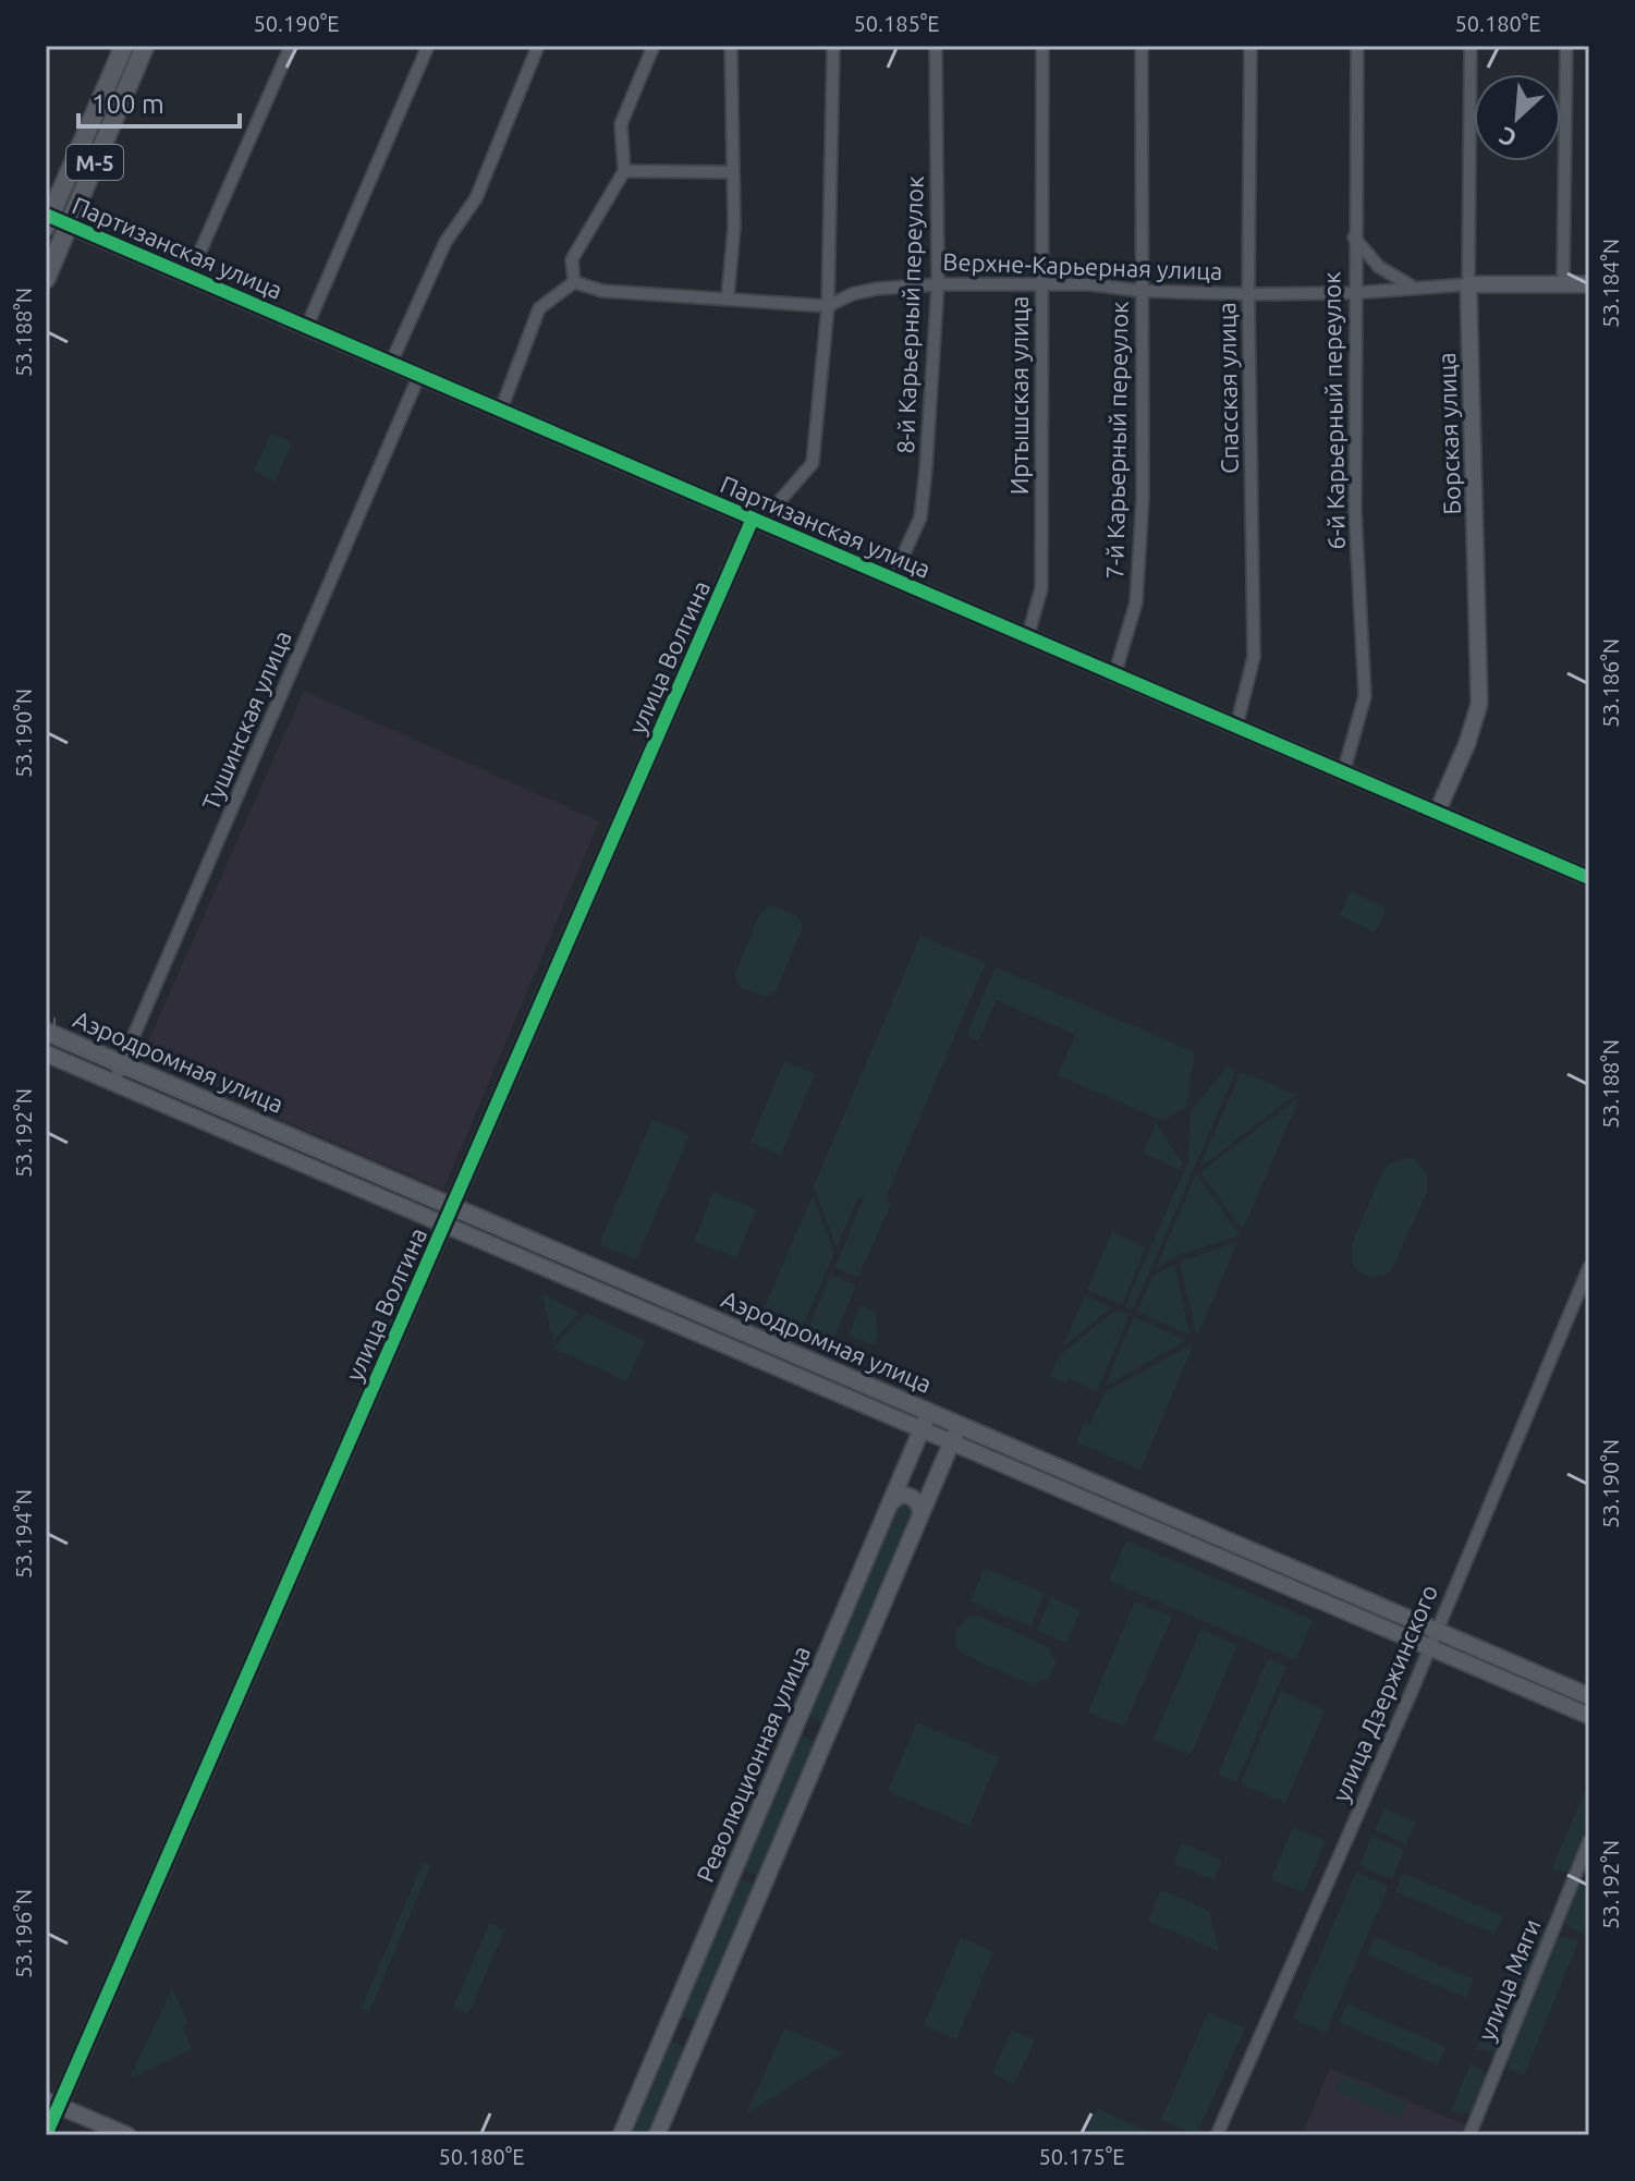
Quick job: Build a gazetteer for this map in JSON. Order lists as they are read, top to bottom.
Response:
{
  "streets": {
    "main road": ["М-5"],
    "street": [
      "Партизанская улица",
      "Верхне-Карьерная улица",
      "8-й Карьерный переулок",
      "Спасская улица",
      "Иртышская улица",
      "6-й Карьерный переулок",
      "Борская улица",
      "7-й Карьерный переулок",
      "улица Волгина",
      "Тушинская улица",
      "Аэродромная улица",
      "улица Дзержинского",
      "Революционная улица",
      "улица Мяги"
    ]
  },
  "crossings": [
    ["М-5", "Партизанская улица"],
    ["Партизанская улица", "8-й Карьерный переулок"],
    ["Партизанская улица", "Спасская улица"],
    ["Партизанская улица", "Иртышская улица"],
    ["Партизанская улица", "6-й Карьерный переулок"],
    ["Партизанская улица", "Борская улица"],
    ["Партизанская улица", "7-й Карьерный переулок"],
    ["Партизанская улица", "улица Волгина"],
    ["Партизанская улица", "Тушинская улица"],
    ["Верхне-Карьерная улица", "8-й Карьерный переулок"],
    ["Верхне-Карьерная улица", "Спасская улица"],
    ["Верхне-Карьерная улица", "Иртышская улица"],
    ["Верхне-Карьерная улица", "6-й Карьерный переулок"],
    ["Верхне-Карьерная улица", "Борская улица"],
    ["Верхне-Карьерная улица", "7-й Карьерный переулок"],
    ["Верхне-Карьерная улица", "улица Волгина"],
    ["улица Волгина", "Аэродромная улица"],
    ["Тушинская улица", "Аэродромная улица"],
    ["Аэродромная улица", "улица Дзержинского"],
    ["Аэродромная улица", "Революционная улица"]
  ],
  "scale_bar": "100 m",
  "north": "bottom left",
  "coordinates": [
    "50.190°E",
    "50.185°E",
    "50.180°E",
    "53.184°N",
    "53.188°N",
    "53.186°N",
    "53.190°N",
    "53.192°N",
    "53.194°N",
    "53.196°N",
    "50.175°E"
  ]
}
